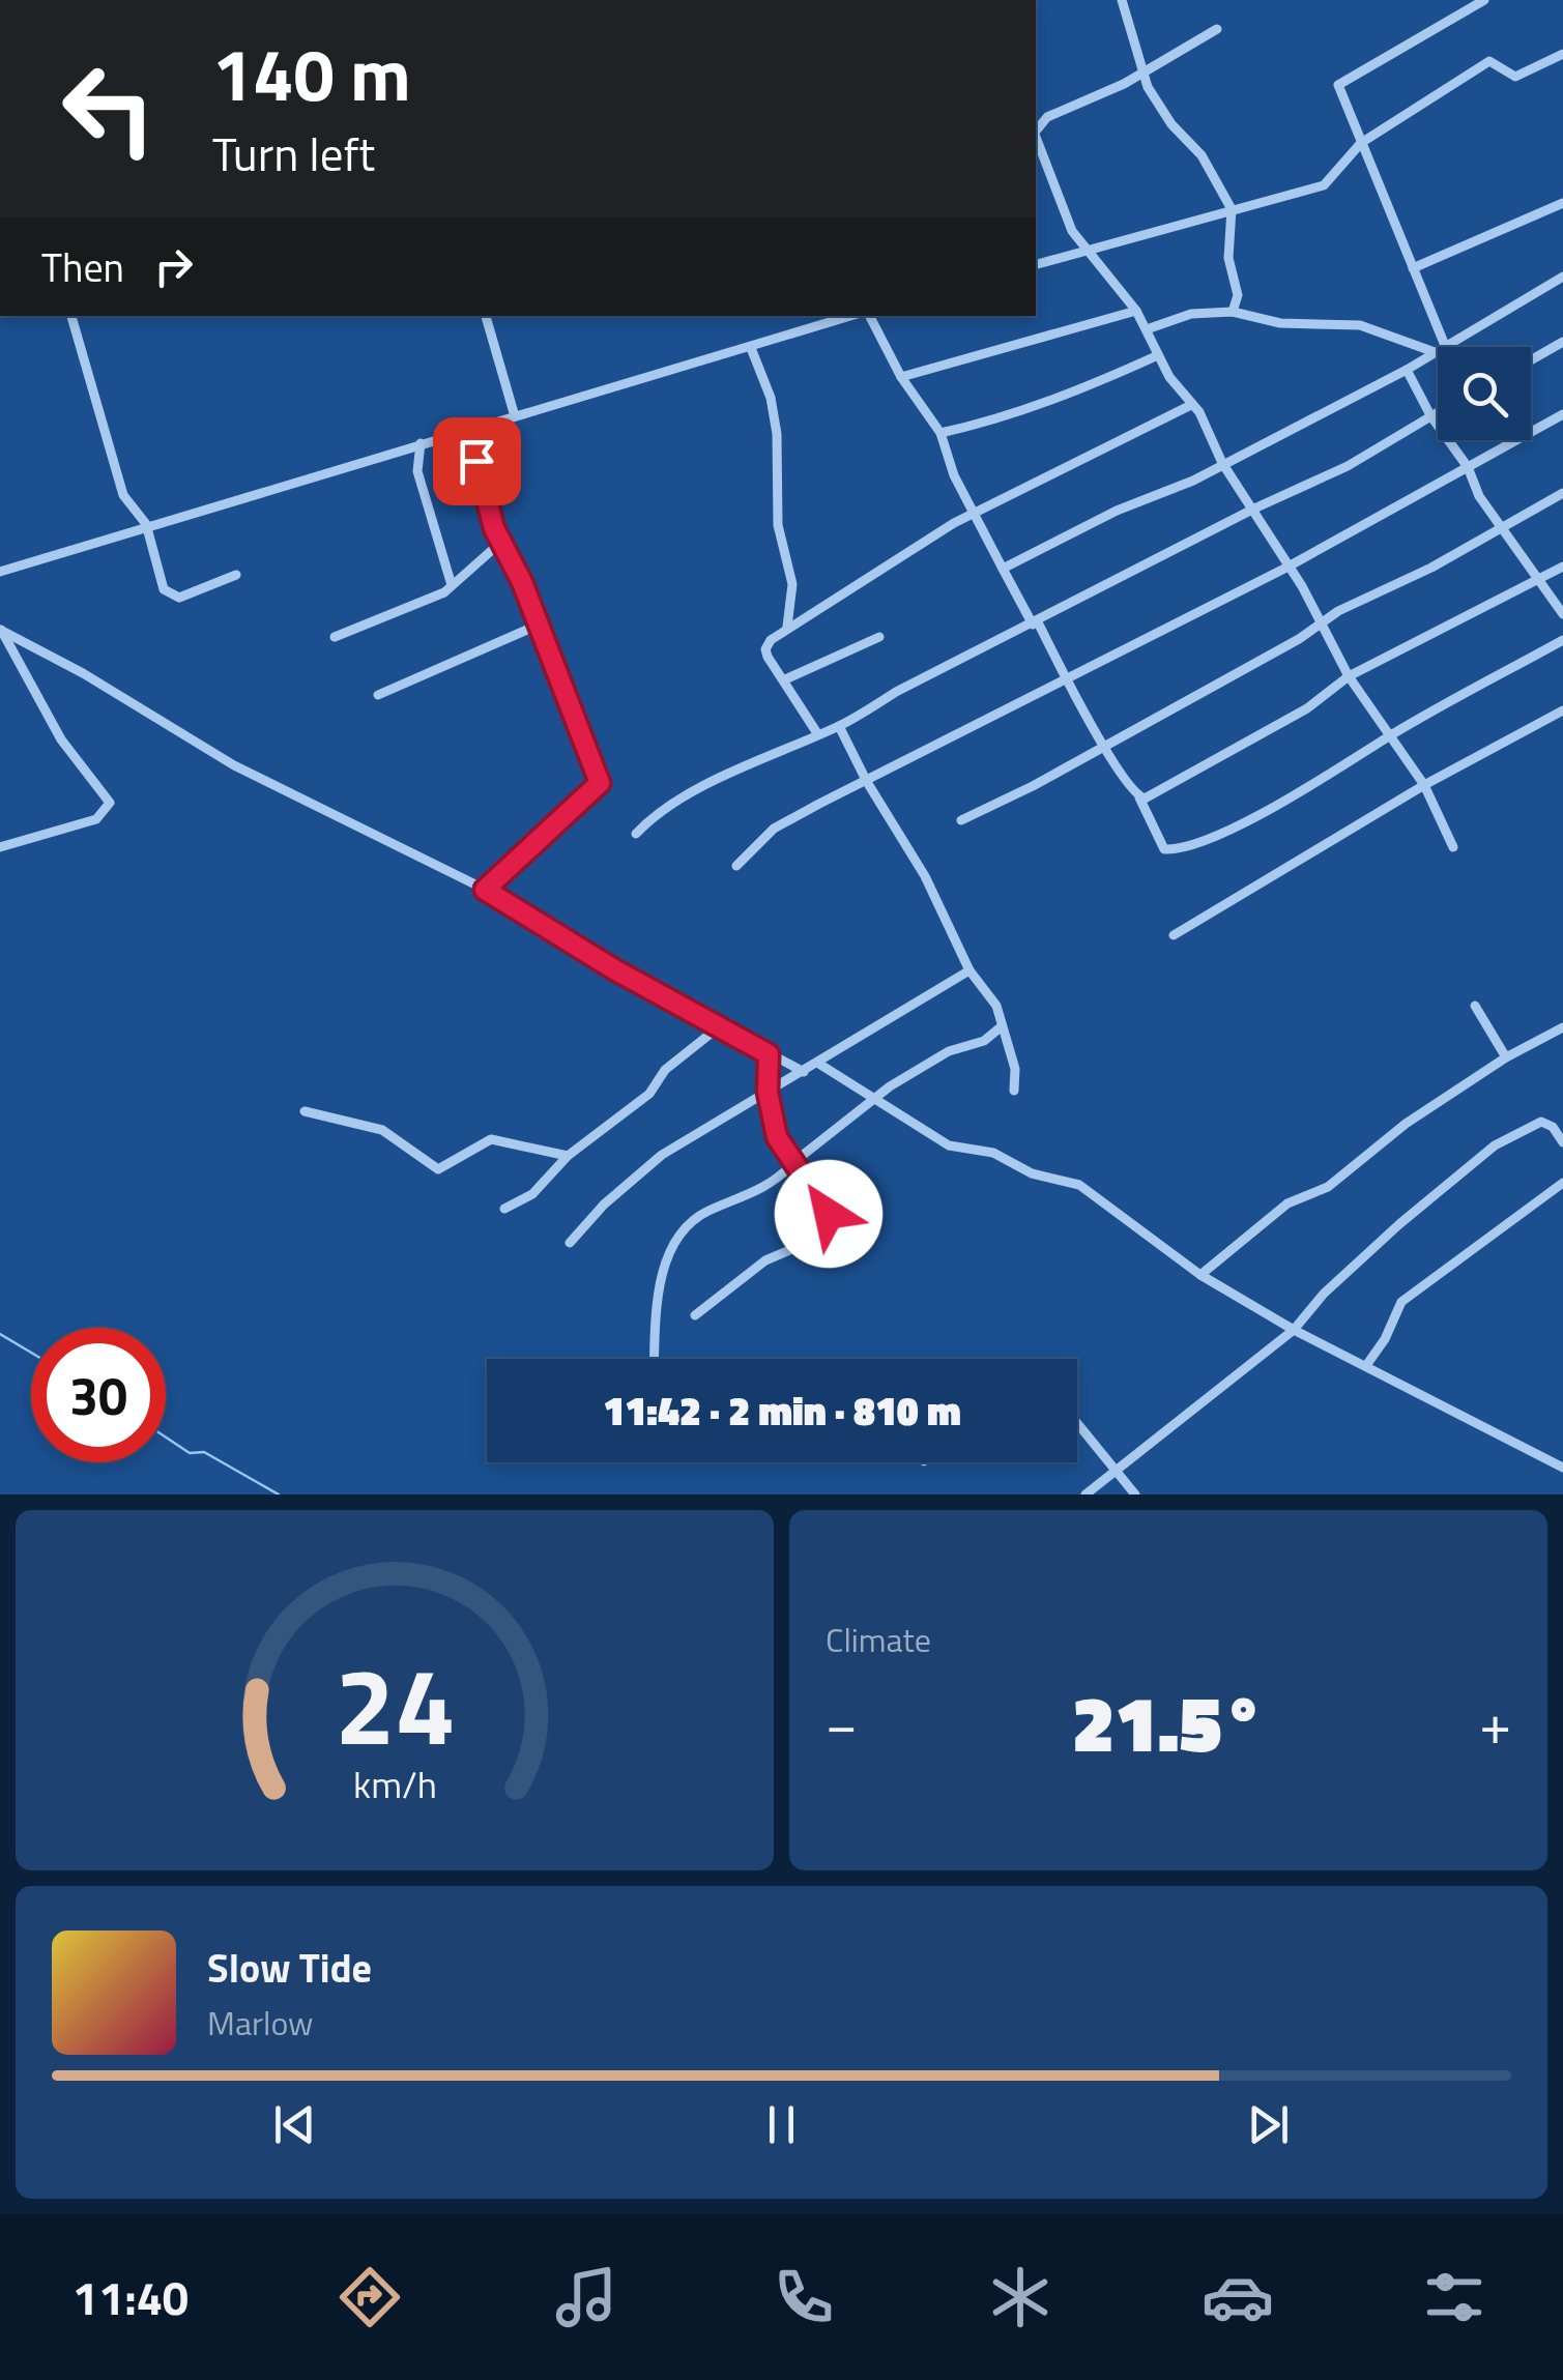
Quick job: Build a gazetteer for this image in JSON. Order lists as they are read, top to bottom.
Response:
{
  "page": {
    "turn": ["140 m", "Turn left"],
    "then": "Then",
    "limit": "30",
    "trip": "11:42 · 2 min · 810 m",
    "tile": "Climate",
    "heat": ["−", "21.5°", "+"],
    "song": ["Slow Tide", "Marlow"],
    "tabs": "11:40",
    "gauge": ["24", "km/h"]
  }
}
